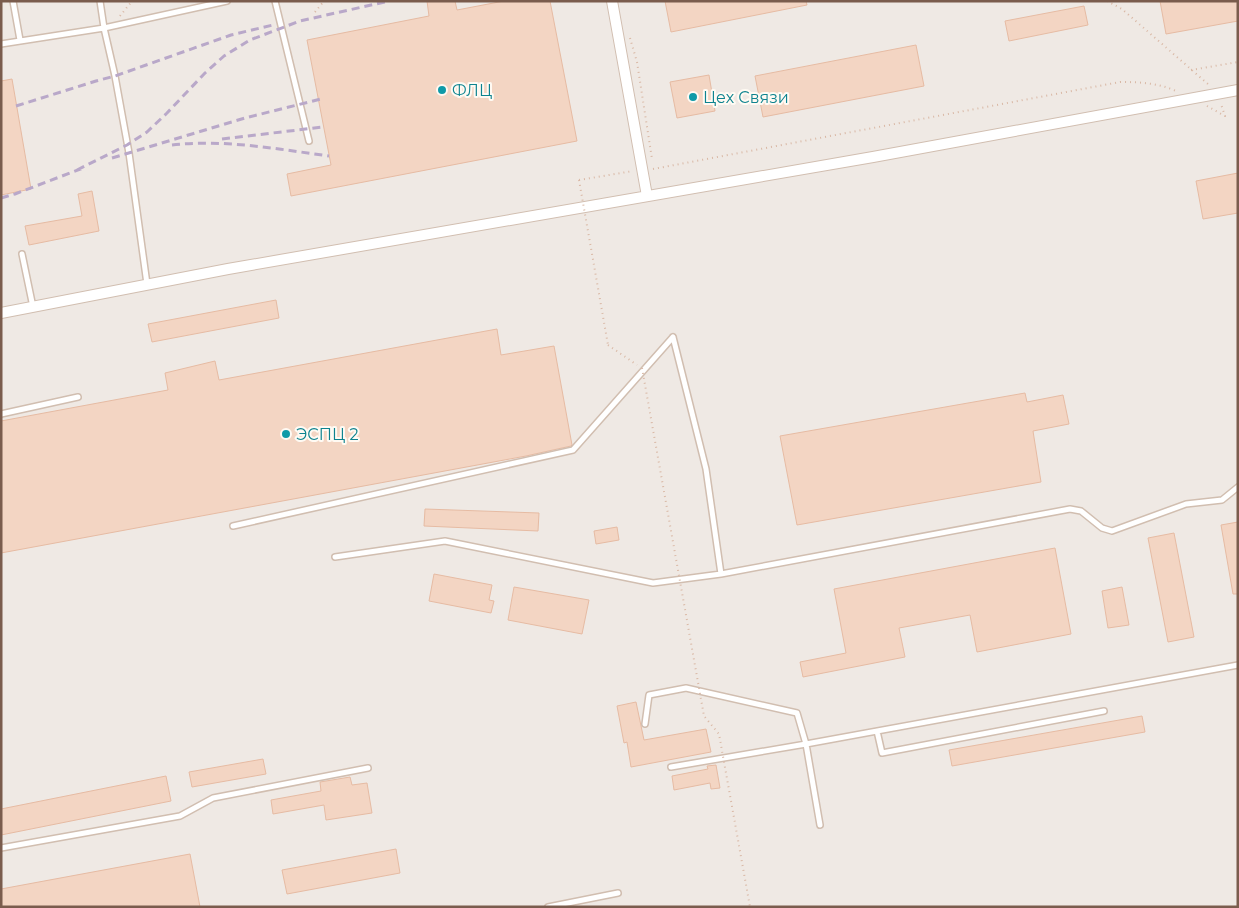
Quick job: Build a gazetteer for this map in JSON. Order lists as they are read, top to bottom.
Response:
{
  "places": ["ФЛЦ", "Цех Связи", "ЭСПЦ 2"]
}
